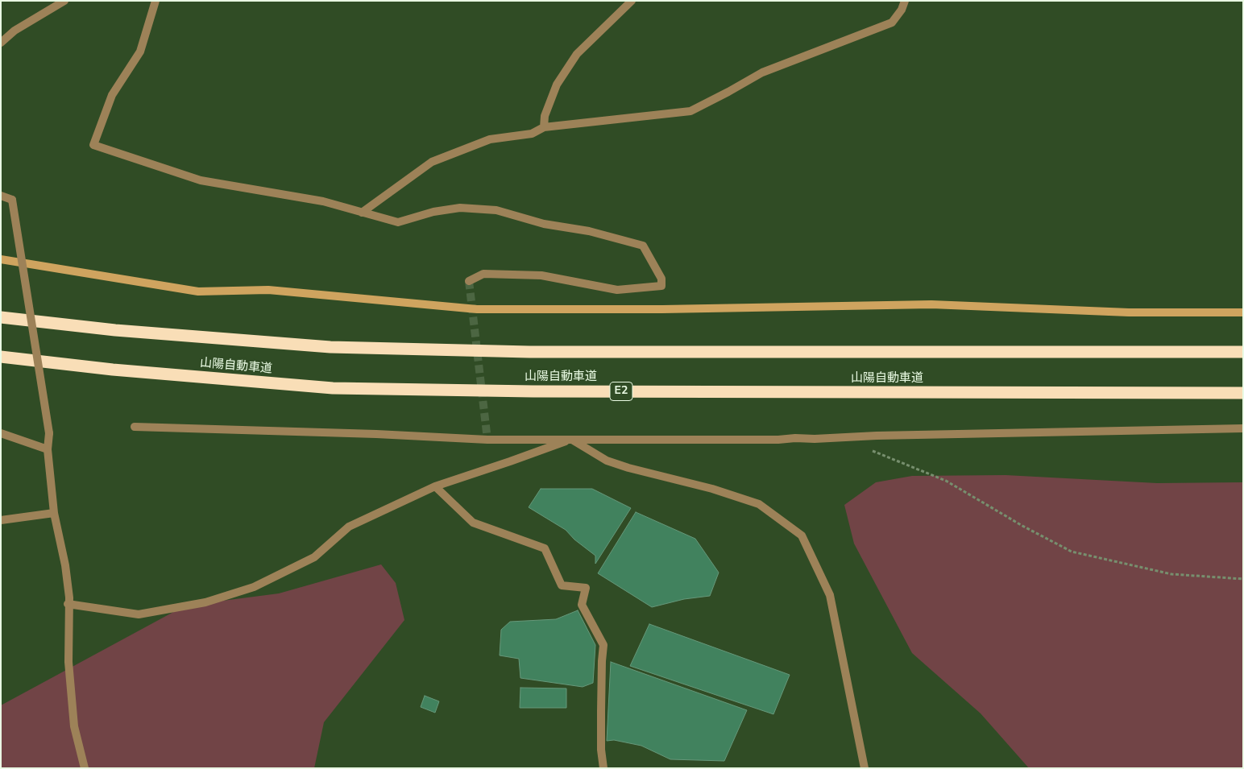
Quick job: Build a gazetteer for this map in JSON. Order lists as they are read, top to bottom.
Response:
{
  "streets": {
    "highway": ["山陽自動車道", "E2"]
  }
}
